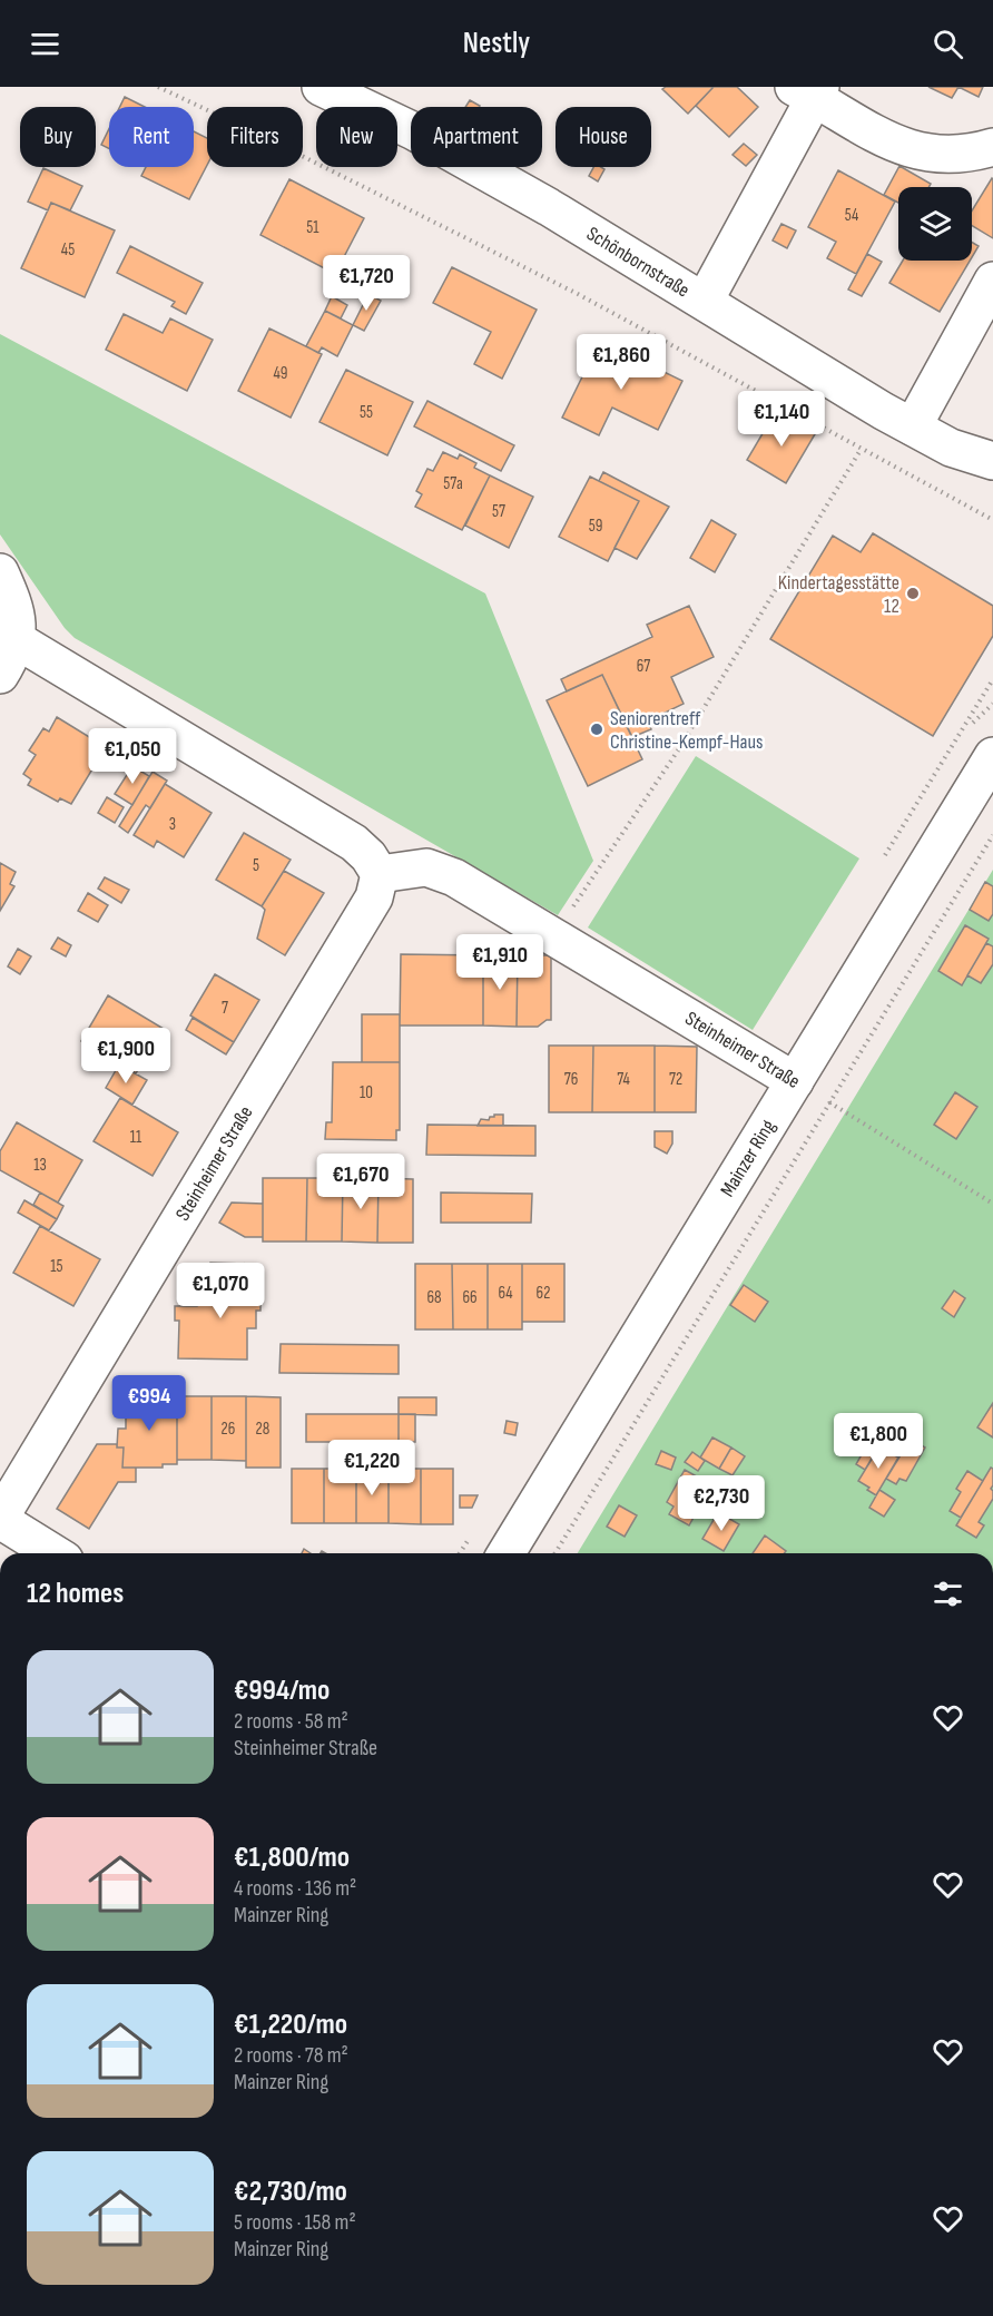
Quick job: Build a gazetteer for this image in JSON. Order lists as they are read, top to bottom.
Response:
{
  "streets": {
    "street": ["Schönbornstraße", "Steinheimer Straße", "Mainzer Ring"]
  },
  "crossings": [
    ["Steinheimer Straße", "Mainzer Ring"]
  ],
  "places": ["Kindertagesstätte 12", "Seniorentreff Christine-Kempf-Haus"],
  "house_numbers": [
    "54",
    "51",
    "45",
    "49",
    "55",
    "57a",
    "57",
    "59",
    "67",
    "3",
    "5",
    "7",
    "76",
    "74",
    "72",
    "10",
    "11",
    "13",
    "15",
    "64",
    "62",
    "68",
    "66",
    "26",
    "28"
  ],
  "page": {
    "header": "Nestly",
    "chip": [
      "Buy",
      "Rent",
      "Filters",
      "New",
      "Apartment",
      "House"
    ],
    "price": [
      "€1,720",
      "€1,860",
      "€1,140",
      "€1,050",
      "€1,910",
      "€1,900",
      "€1,670",
      "€1,070",
      "€994",
      "€1,800",
      "€1,220",
      "€2,730"
    ],
    "heading": "12 homes",
    "list": [
      {
        "name": "€994/mo",
        "note": "2 rooms · 58 m² · Steinheimer Straße"
      },
      {
        "name": "€1,800/mo",
        "note": "4 rooms · 136 m² · Mainzer Ring"
      },
      {
        "name": "€1,220/mo",
        "note": "2 rooms · 78 m² · Mainzer Ring"
      },
      {
        "name": "€2,730/mo",
        "note": "5 rooms · 158 m² · Mainzer Ring"
      }
    ]
  }
}
